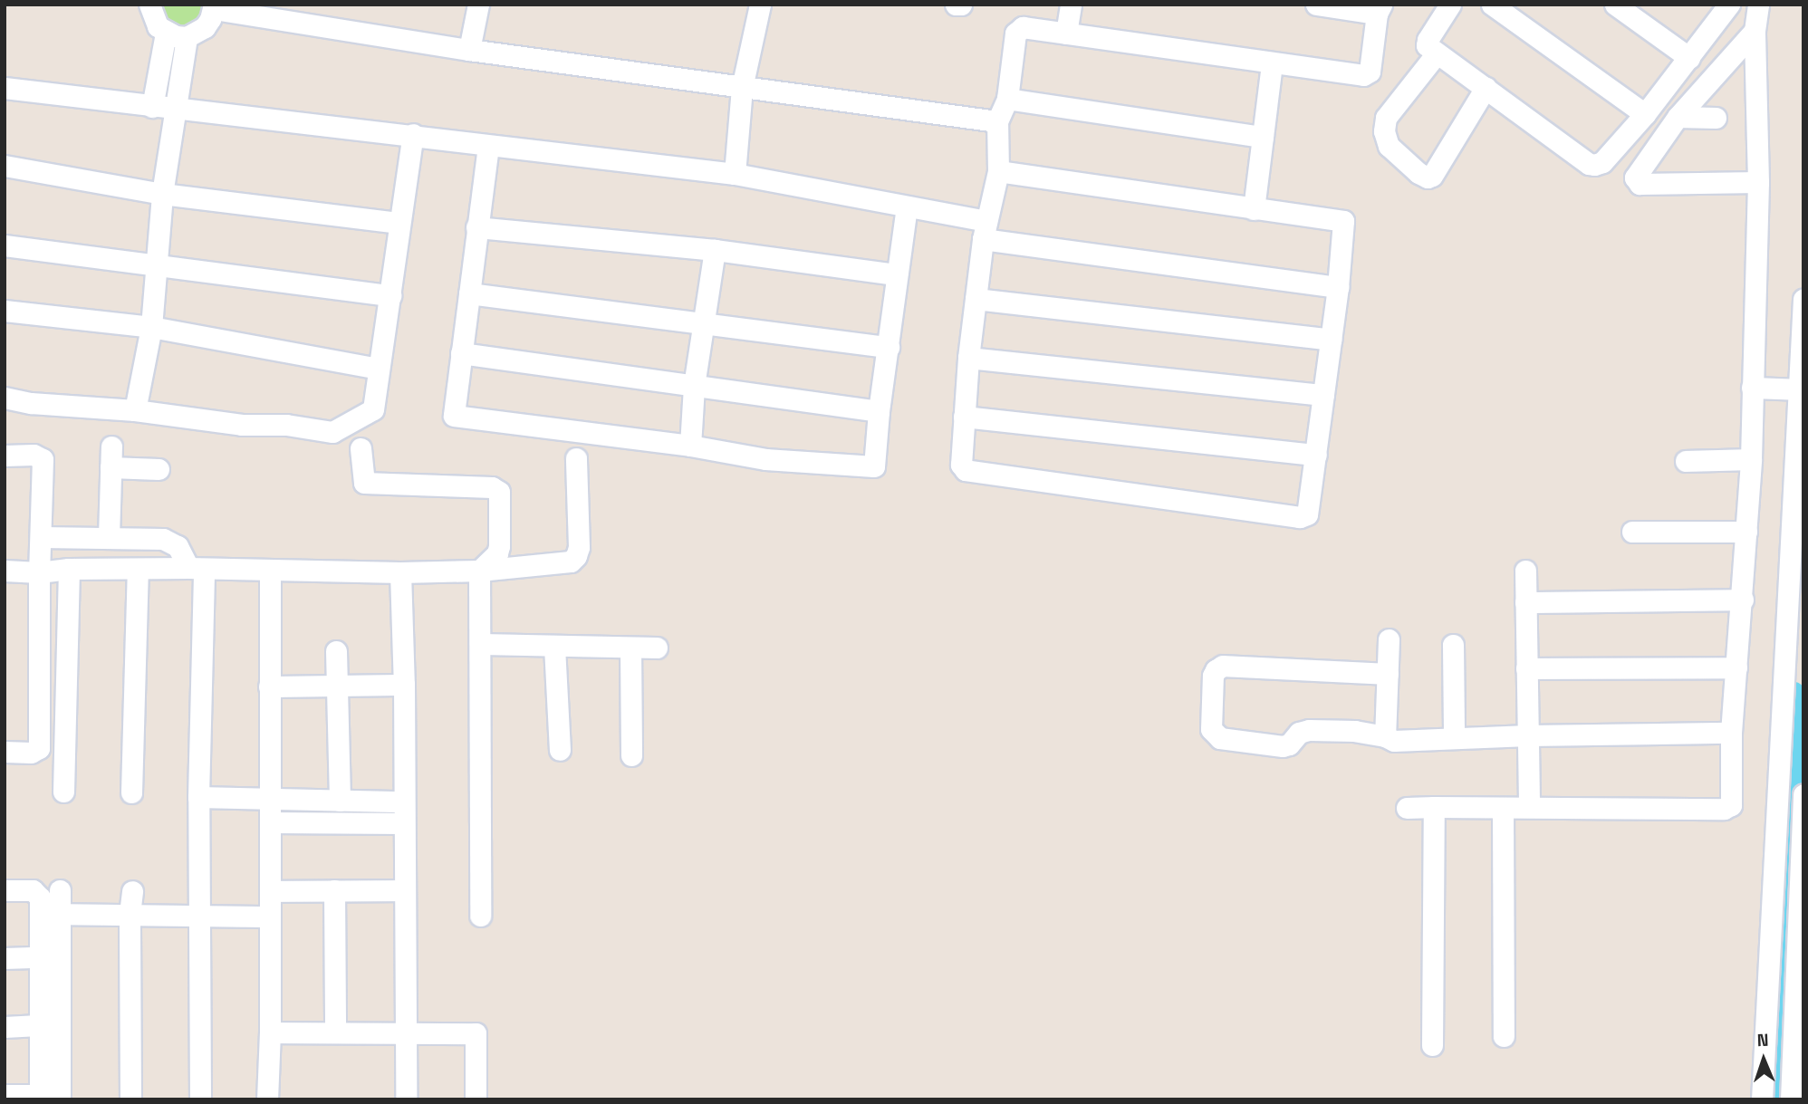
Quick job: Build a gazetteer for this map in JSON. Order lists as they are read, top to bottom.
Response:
{
  "north": "top"
}
